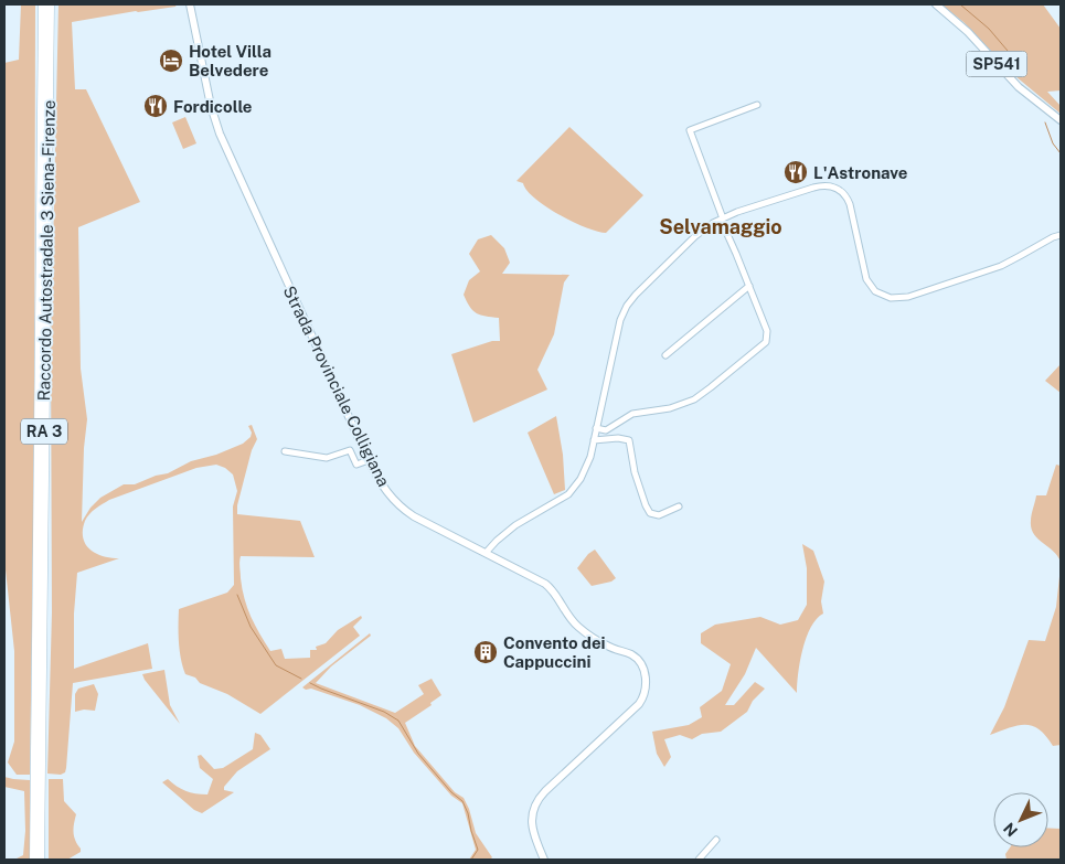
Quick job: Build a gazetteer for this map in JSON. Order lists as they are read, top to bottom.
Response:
{
  "streets": {
    "highway": ["Raccordo Autostradale 3 Siena-Firenze", "RA 3"],
    "main road": ["SP541", "Strada Provinciale Colligiana"]
  },
  "districts": ["Selvamaggio"],
  "places": {
    "hotel": ["Hotel Villa Belvedere"],
    "restaurant": ["Fordicolle", "L'Astronave"],
    "building": ["Convento dei Cappuccini"]
  },
  "north": "bottom left"
}
